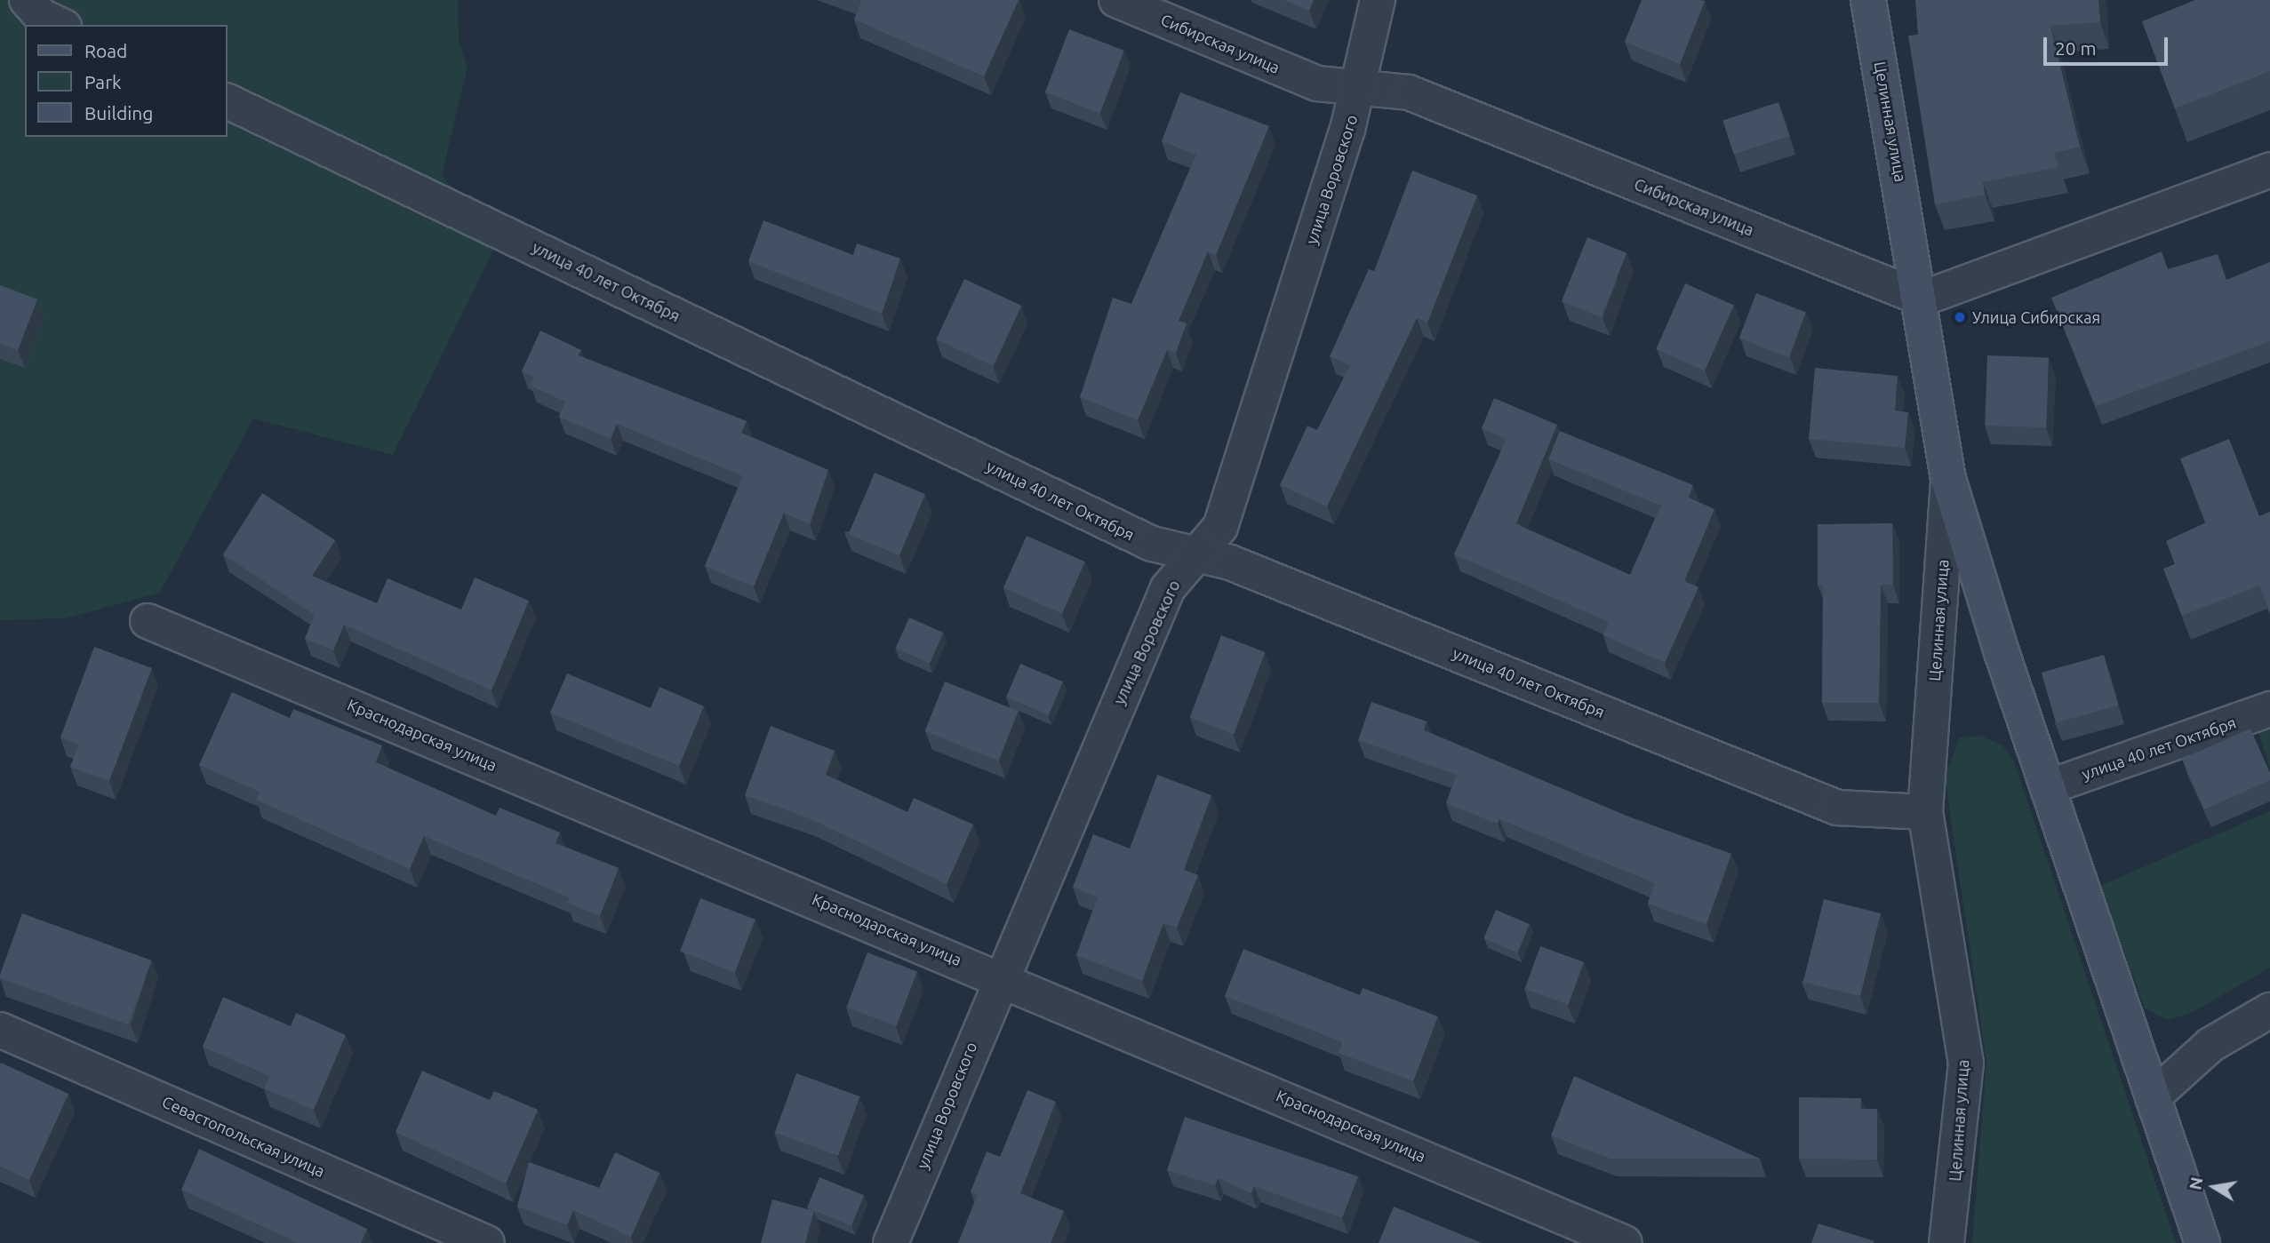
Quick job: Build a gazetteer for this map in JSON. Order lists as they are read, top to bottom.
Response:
{
  "streets": {
    "street": [
      "Сибирская улица",
      "Целинная улица",
      "улица Воровского",
      "улица 40 лет Октября",
      "Краснодарская улица",
      "Севастопольская улица"
    ]
  },
  "crossings": [
    ["Сибирская улица", "Целинная улица"],
    ["Сибирская улица", "улица Воровского"],
    ["Целинная улица", "улица 40 лет Октября"],
    ["улица Воровского", "улица 40 лет Октября"],
    ["улица Воровского", "Краснодарская улица"]
  ],
  "places": ["Улица Сибирская"],
  "legend": ["Road", "Park", "Building"],
  "scale_bar": "20 m",
  "north": "left"
}
